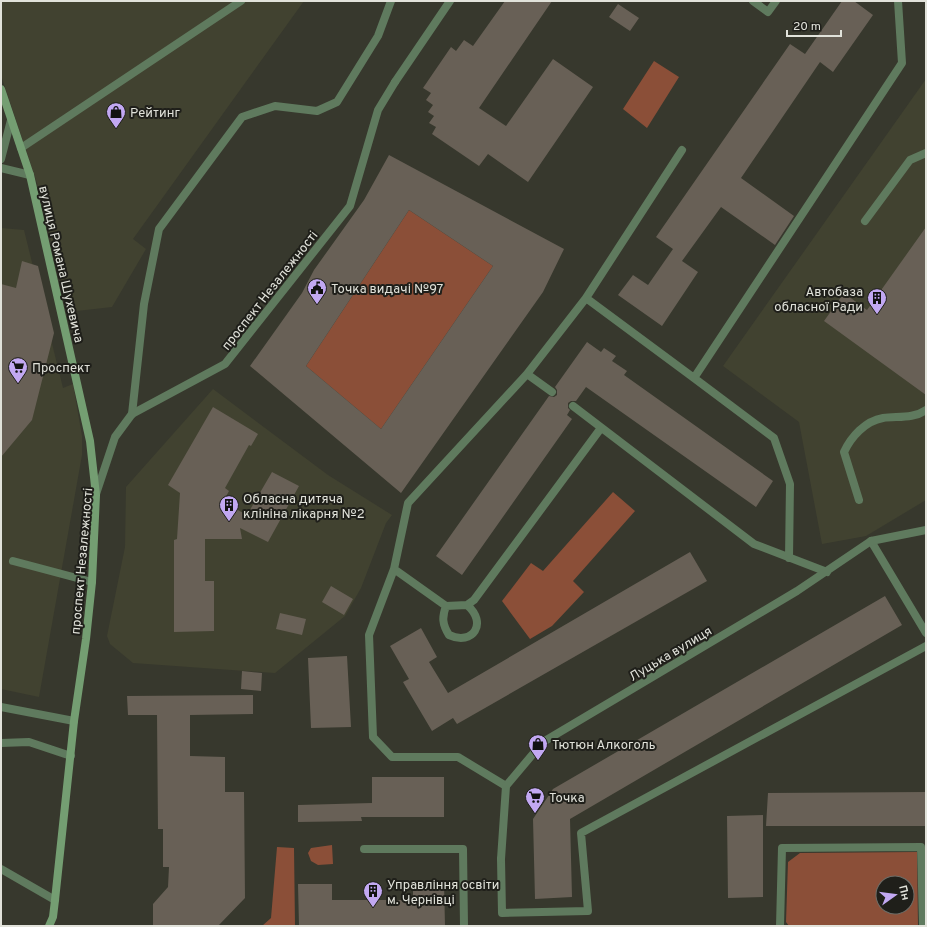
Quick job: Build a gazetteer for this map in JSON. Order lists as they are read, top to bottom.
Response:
{
  "streets": {
    "street": ["вулиця Романа Шухевича", "проспект Незалежності", "Луцька вулиця"]
  },
  "crossings": [
    ["вулиця Романа Шухевича", "проспект Незалежності"]
  ],
  "places": {
    "shop": ["Рейтинг", "Тютюн Алкоголь"],
    "public building": ["Точка видачі №97"],
    "building": ["Автобаза обласної Ради", "Обласна дитяча клініна лікарня №2", "Управління освіти м. Чернівці"],
    "supermarket": ["Проспект", "Точка"]
  },
  "scale_bar": "20 m",
  "north": "right"
}
